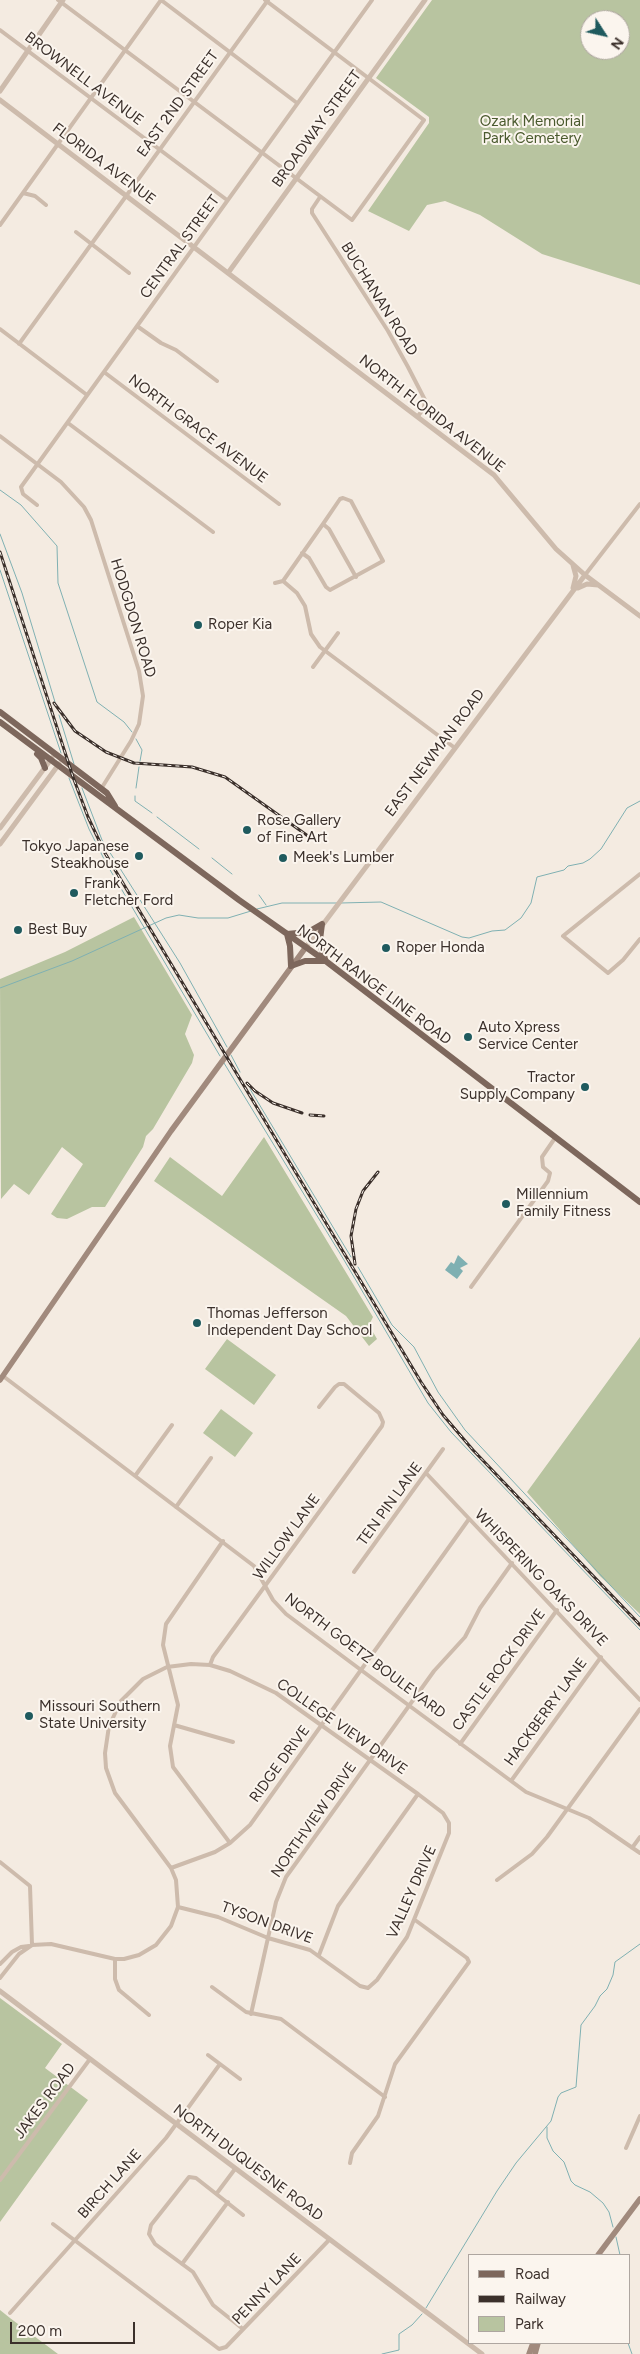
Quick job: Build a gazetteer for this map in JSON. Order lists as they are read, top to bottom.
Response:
{
  "streets": {
    "main road": ["NORTH RANGE LINE ROAD"],
    "street": [
      "BROWNELL AVENUE",
      "EAST 2ND STREET",
      "BROADWAY STREET",
      "FLORIDA AVENUE",
      "CENTRAL STREET",
      "BUCHANAN ROAD",
      "NORTH FLORIDA AVENUE",
      "NORTH GRACE AVENUE",
      "HODGDON ROAD",
      "EAST NEWMAN ROAD",
      "TEN PIN LANE",
      "WILLOW LANE",
      "WHISPERING OAKS DRIVE",
      "NORTH GOETZ BOULEVARD",
      "CASTLE ROCK DRIVE",
      "HACKBERRY LANE",
      "COLLEGE VIEW DRIVE",
      "RIDGE DRIVE",
      "NORTHVIEW DRIVE",
      "VALLEY DRIVE",
      "TYSON DRIVE",
      "JAKES ROAD",
      "NORTH DUQUESNE ROAD",
      "BIRCH LANE",
      "PENNY LANE"
    ]
  },
  "crossings": [
    ["BROWNELL AVENUE", "EAST 2ND STREET"],
    ["BROWNELL AVENUE", "CENTRAL STREET"],
    ["EAST 2ND STREET", "FLORIDA AVENUE"],
    ["BROADWAY STREET", "NORTH FLORIDA AVENUE"],
    ["FLORIDA AVENUE", "CENTRAL STREET"],
    ["FLORIDA AVENUE", "NORTH FLORIDA AVENUE"],
    ["CENTRAL STREET", "NORTH FLORIDA AVENUE"],
    ["CENTRAL STREET", "NORTH GRACE AVENUE"],
    ["CENTRAL STREET", "HODGDON ROAD"],
    ["NORTH FLORIDA AVENUE", "EAST NEWMAN ROAD"],
    ["HODGDON ROAD", "NORTH RANGE LINE ROAD"],
    ["EAST NEWMAN ROAD", "NORTH RANGE LINE ROAD"],
    ["TEN PIN LANE", "WHISPERING OAKS DRIVE"],
    ["WILLOW LANE", "NORTH GOETZ BOULEVARD"],
    ["WILLOW LANE", "COLLEGE VIEW DRIVE"],
    ["WHISPERING OAKS DRIVE", "CASTLE ROCK DRIVE"],
    ["WHISPERING OAKS DRIVE", "HACKBERRY LANE"],
    ["WHISPERING OAKS DRIVE", "RIDGE DRIVE"],
    ["WHISPERING OAKS DRIVE", "NORTHVIEW DRIVE"],
    ["NORTH GOETZ BOULEVARD", "CASTLE ROCK DRIVE"],
    ["NORTH GOETZ BOULEVARD", "HACKBERRY LANE"],
    ["NORTH GOETZ BOULEVARD", "RIDGE DRIVE"],
    ["NORTH GOETZ BOULEVARD", "NORTHVIEW DRIVE"],
    ["COLLEGE VIEW DRIVE", "RIDGE DRIVE"],
    ["COLLEGE VIEW DRIVE", "NORTHVIEW DRIVE"],
    ["COLLEGE VIEW DRIVE", "VALLEY DRIVE"],
    ["COLLEGE VIEW DRIVE", "TYSON DRIVE"],
    ["NORTHVIEW DRIVE", "TYSON DRIVE"],
    ["VALLEY DRIVE", "TYSON DRIVE"],
    ["JAKES ROAD", "NORTH DUQUESNE ROAD"],
    ["NORTH DUQUESNE ROAD", "BIRCH LANE"],
    ["NORTH DUQUESNE ROAD", "PENNY LANE"],
    ["BIRCH LANE", "PENNY LANE"]
  ],
  "parks": ["Ozark Memorial Park Cemetery"],
  "places": [
    "Roper Kia",
    "Rose Gallery of Fine Art",
    "Tokyo Japanese Steakhouse",
    "Meek's Lumber",
    "Frank Fletcher Ford",
    "Best Buy",
    "Roper Honda",
    "Auto Xpress Service Center",
    "Tractor Supply Company",
    "Millennium Family Fitness",
    "Thomas Jefferson Independent Day School",
    "Missouri Southern State University"
  ],
  "legend": ["Road", "Railway", "Park"],
  "scale_bar": "200 m",
  "north": "bottom right"
}
